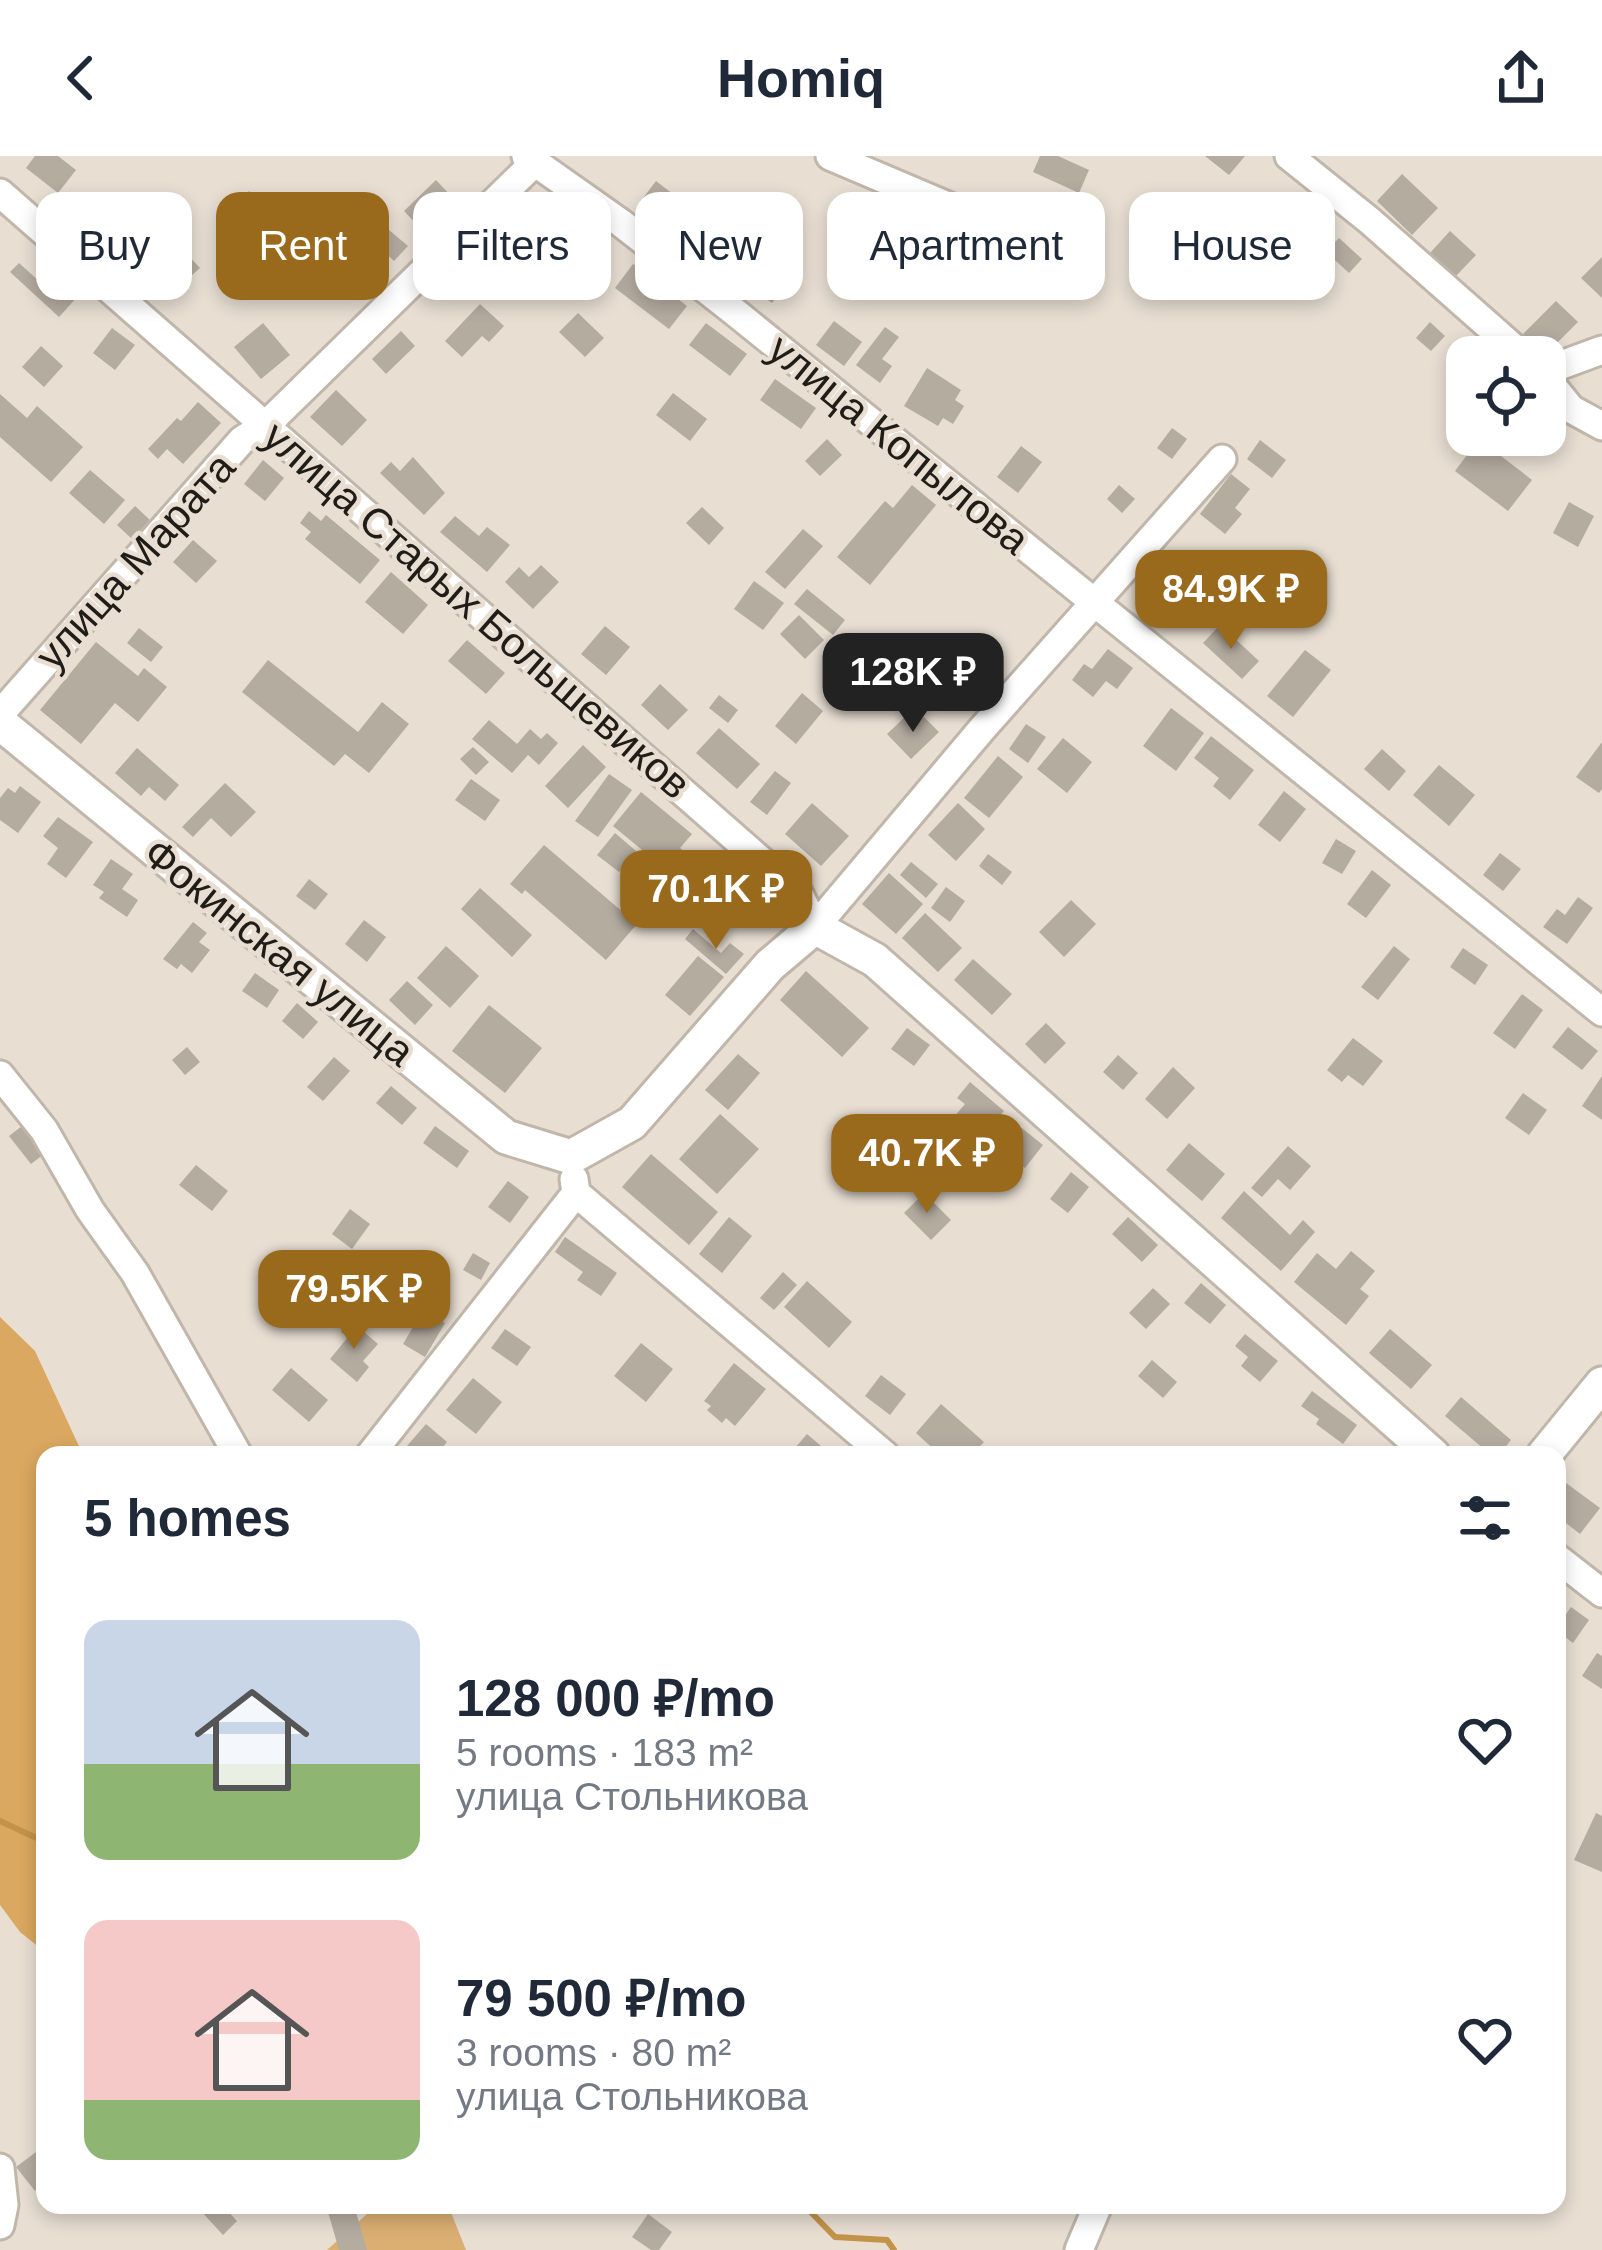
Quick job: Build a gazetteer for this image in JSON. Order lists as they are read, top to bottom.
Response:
{
  "streets": {
    "main road": ["улица Старых Большевиков", "Фокинская улица"],
    "street": ["улица Копылова", "улица Марата"]
  },
  "crossings": [
    ["улица Копылова", "улица Марата"],
    ["улица Марата", "улица Старых Большевиков"],
    ["улица Марата", "Фокинская улица"]
  ],
  "page": {
    "header": "Homiq",
    "chip": [
      "Buy",
      "Rent",
      "Filters",
      "New",
      "Apartment",
      "House"
    ],
    "price": [
      "84.9K ₽",
      "128K ₽",
      "70.1K ₽",
      "40.7K ₽",
      "79.5K ₽"
    ],
    "heading": "5 homes",
    "list": [
      {
        "name": "128 000 ₽/mo",
        "note": "5 rooms · 183 m² · улица Стольникова"
      },
      {
        "name": "79 500 ₽/mo",
        "note": "3 rooms · 80 m² · улица Стольникова"
      }
    ]
  }
}
